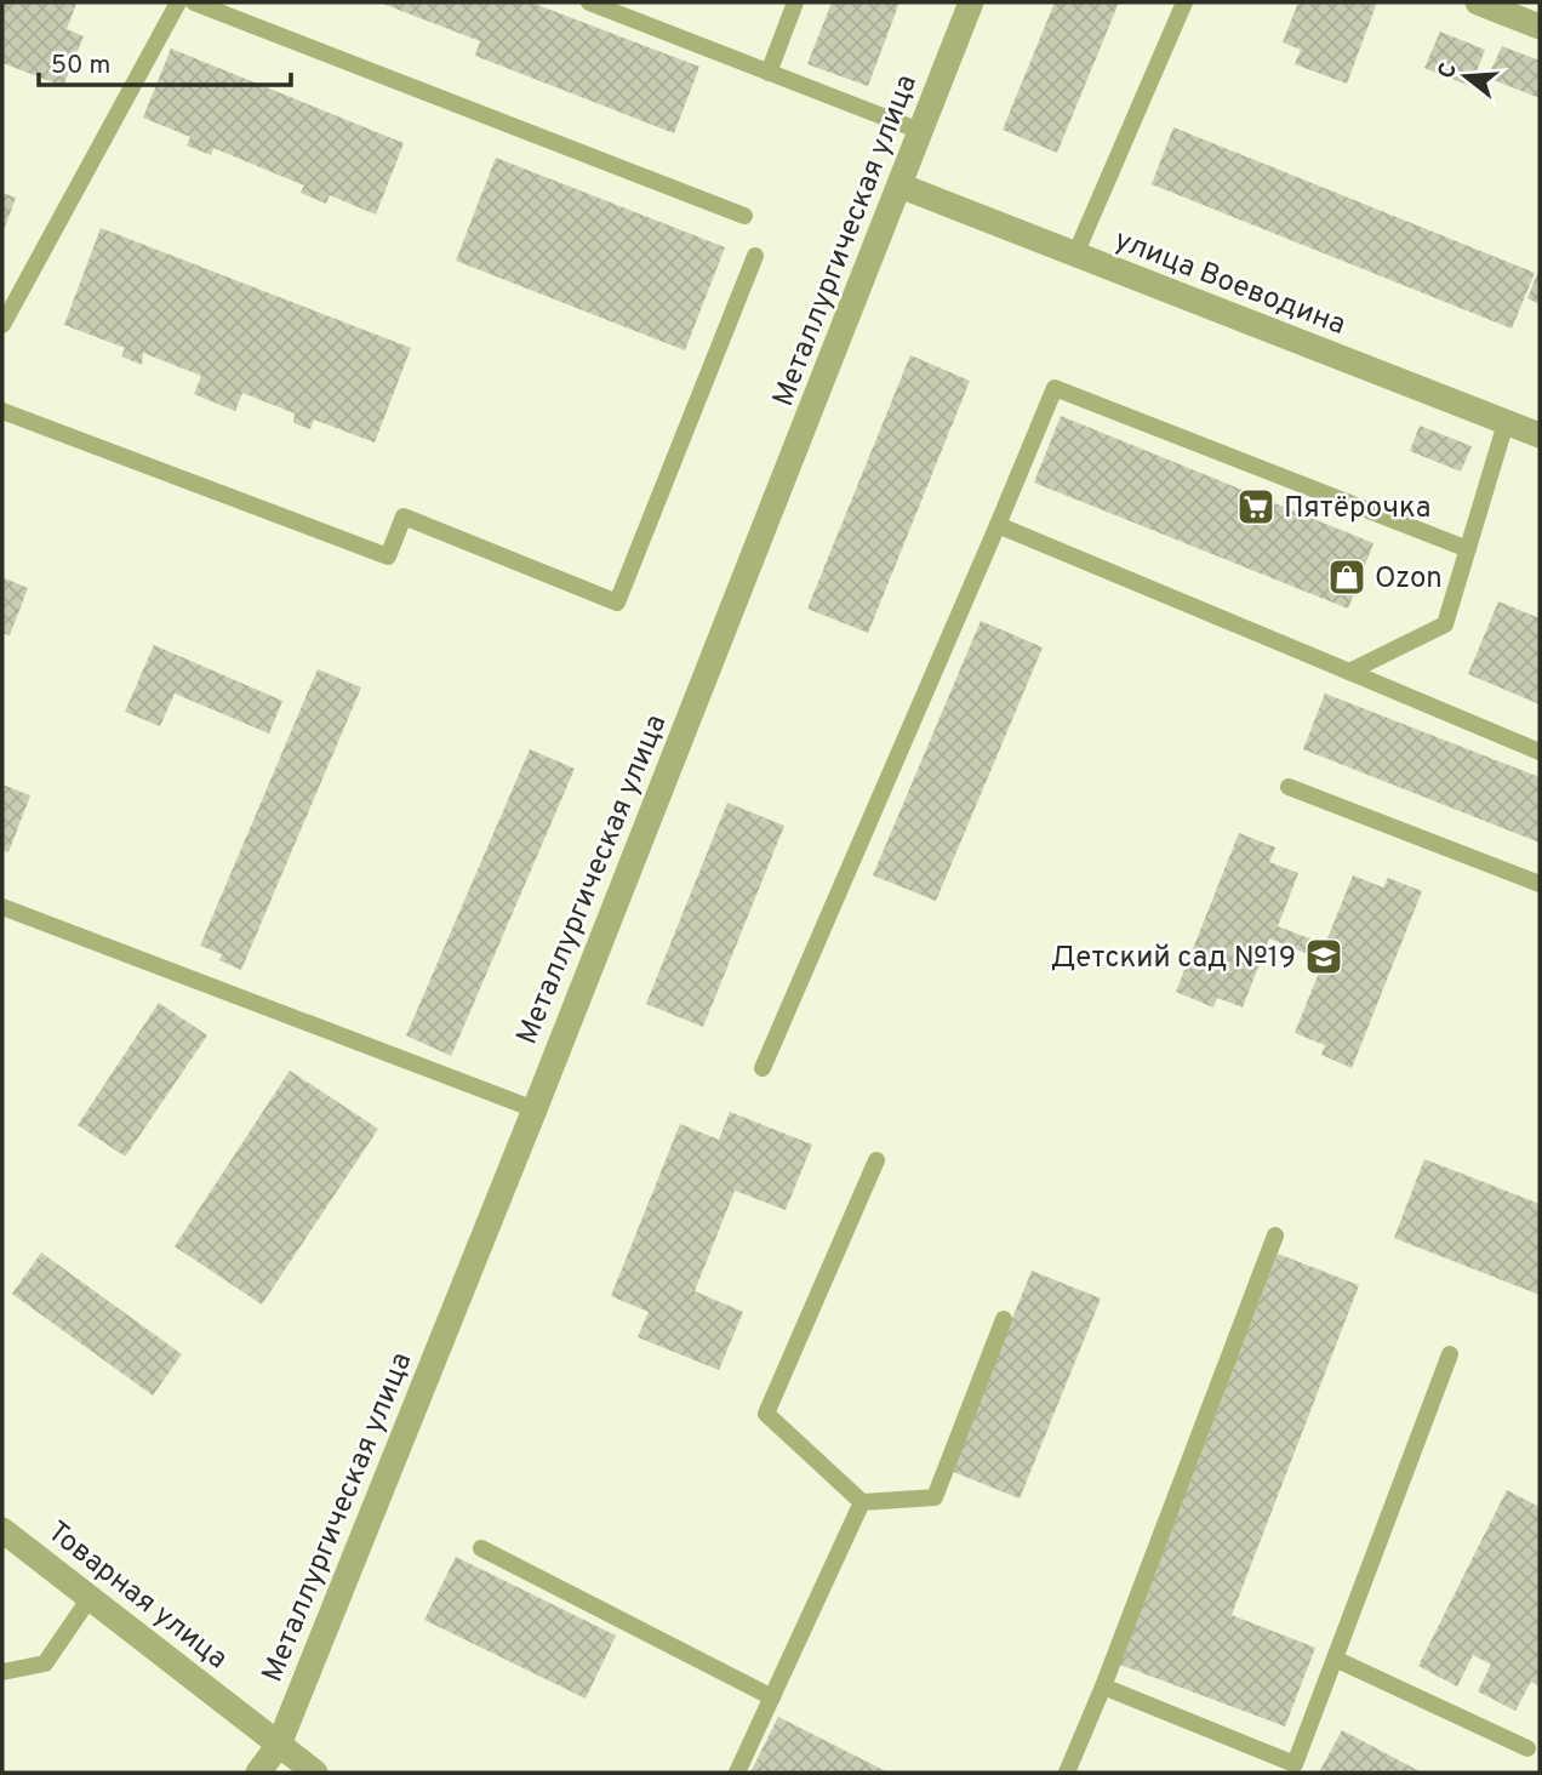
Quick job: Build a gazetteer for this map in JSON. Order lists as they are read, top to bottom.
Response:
{
  "streets": {
    "street": ["Металлургическая улица", "улица Воеводина", "Товарная улица"]
  },
  "crossings": [
    ["Металлургическая улица", "улица Воеводина"],
    ["Металлургическая улица", "Товарная улица"]
  ],
  "places": {
    "supermarket": ["Пятёрочка"],
    "shop": ["Ozon"],
    "school or university": ["Детский сад №19"]
  },
  "scale_bar": "50 m",
  "north": "left"
}
